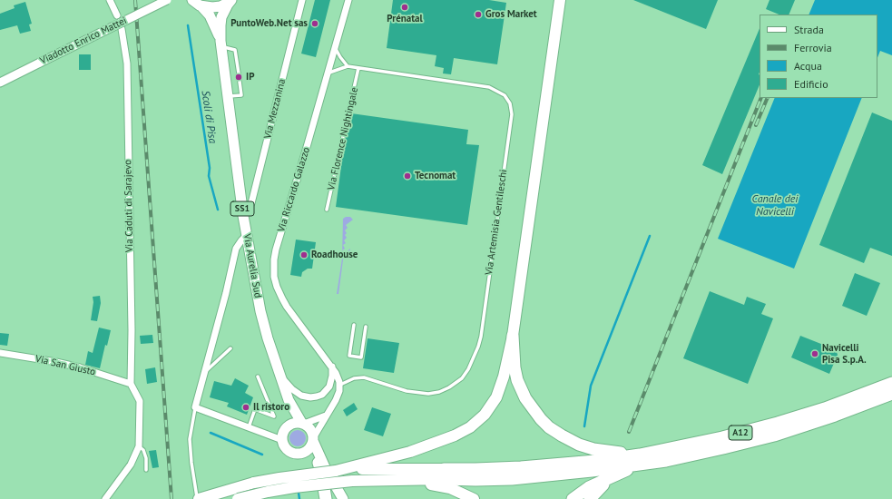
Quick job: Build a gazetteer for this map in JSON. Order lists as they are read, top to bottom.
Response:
{
  "streets": {
    "highway": ["A12"],
    "main road": ["SS1", "Via Aurelia Sud"],
    "street": [
      "Viadotto Enrico Mattei",
      "Via Mezzanina",
      "Via Riccardo Galazzo",
      "Via Caduti di Sarajevo",
      "Via San Giusto"
    ],
    "lane": ["Via Florence Nightingale", "Via Artemisia Gentileschi"]
  },
  "crossings": [
    ["Via Mezzanina", "Via Aurelia Sud"],
    ["Via Florence Nightingale", "Via Artemisia Gentileschi"],
    ["Via Riccardo Galazzo", "Via Artemisia Gentileschi"],
    ["Via Caduti di Sarajevo", "Via San Giusto"],
    ["SS1", "Via Aurelia Sud"]
  ],
  "water": ["Scoli di Pisa", "Canale dei Navicelli"],
  "places": [
    "Prénatal",
    "Gros Market",
    "PuntoWeb.Net sas",
    "IP",
    "Tecnomat",
    "Roadhouse",
    "Navicelli Pisa S.p.A.",
    "Il ristoro"
  ],
  "legend": [
    "Strada",
    "Ferrovia",
    "Acqua",
    "Edificio"
  ]
}
